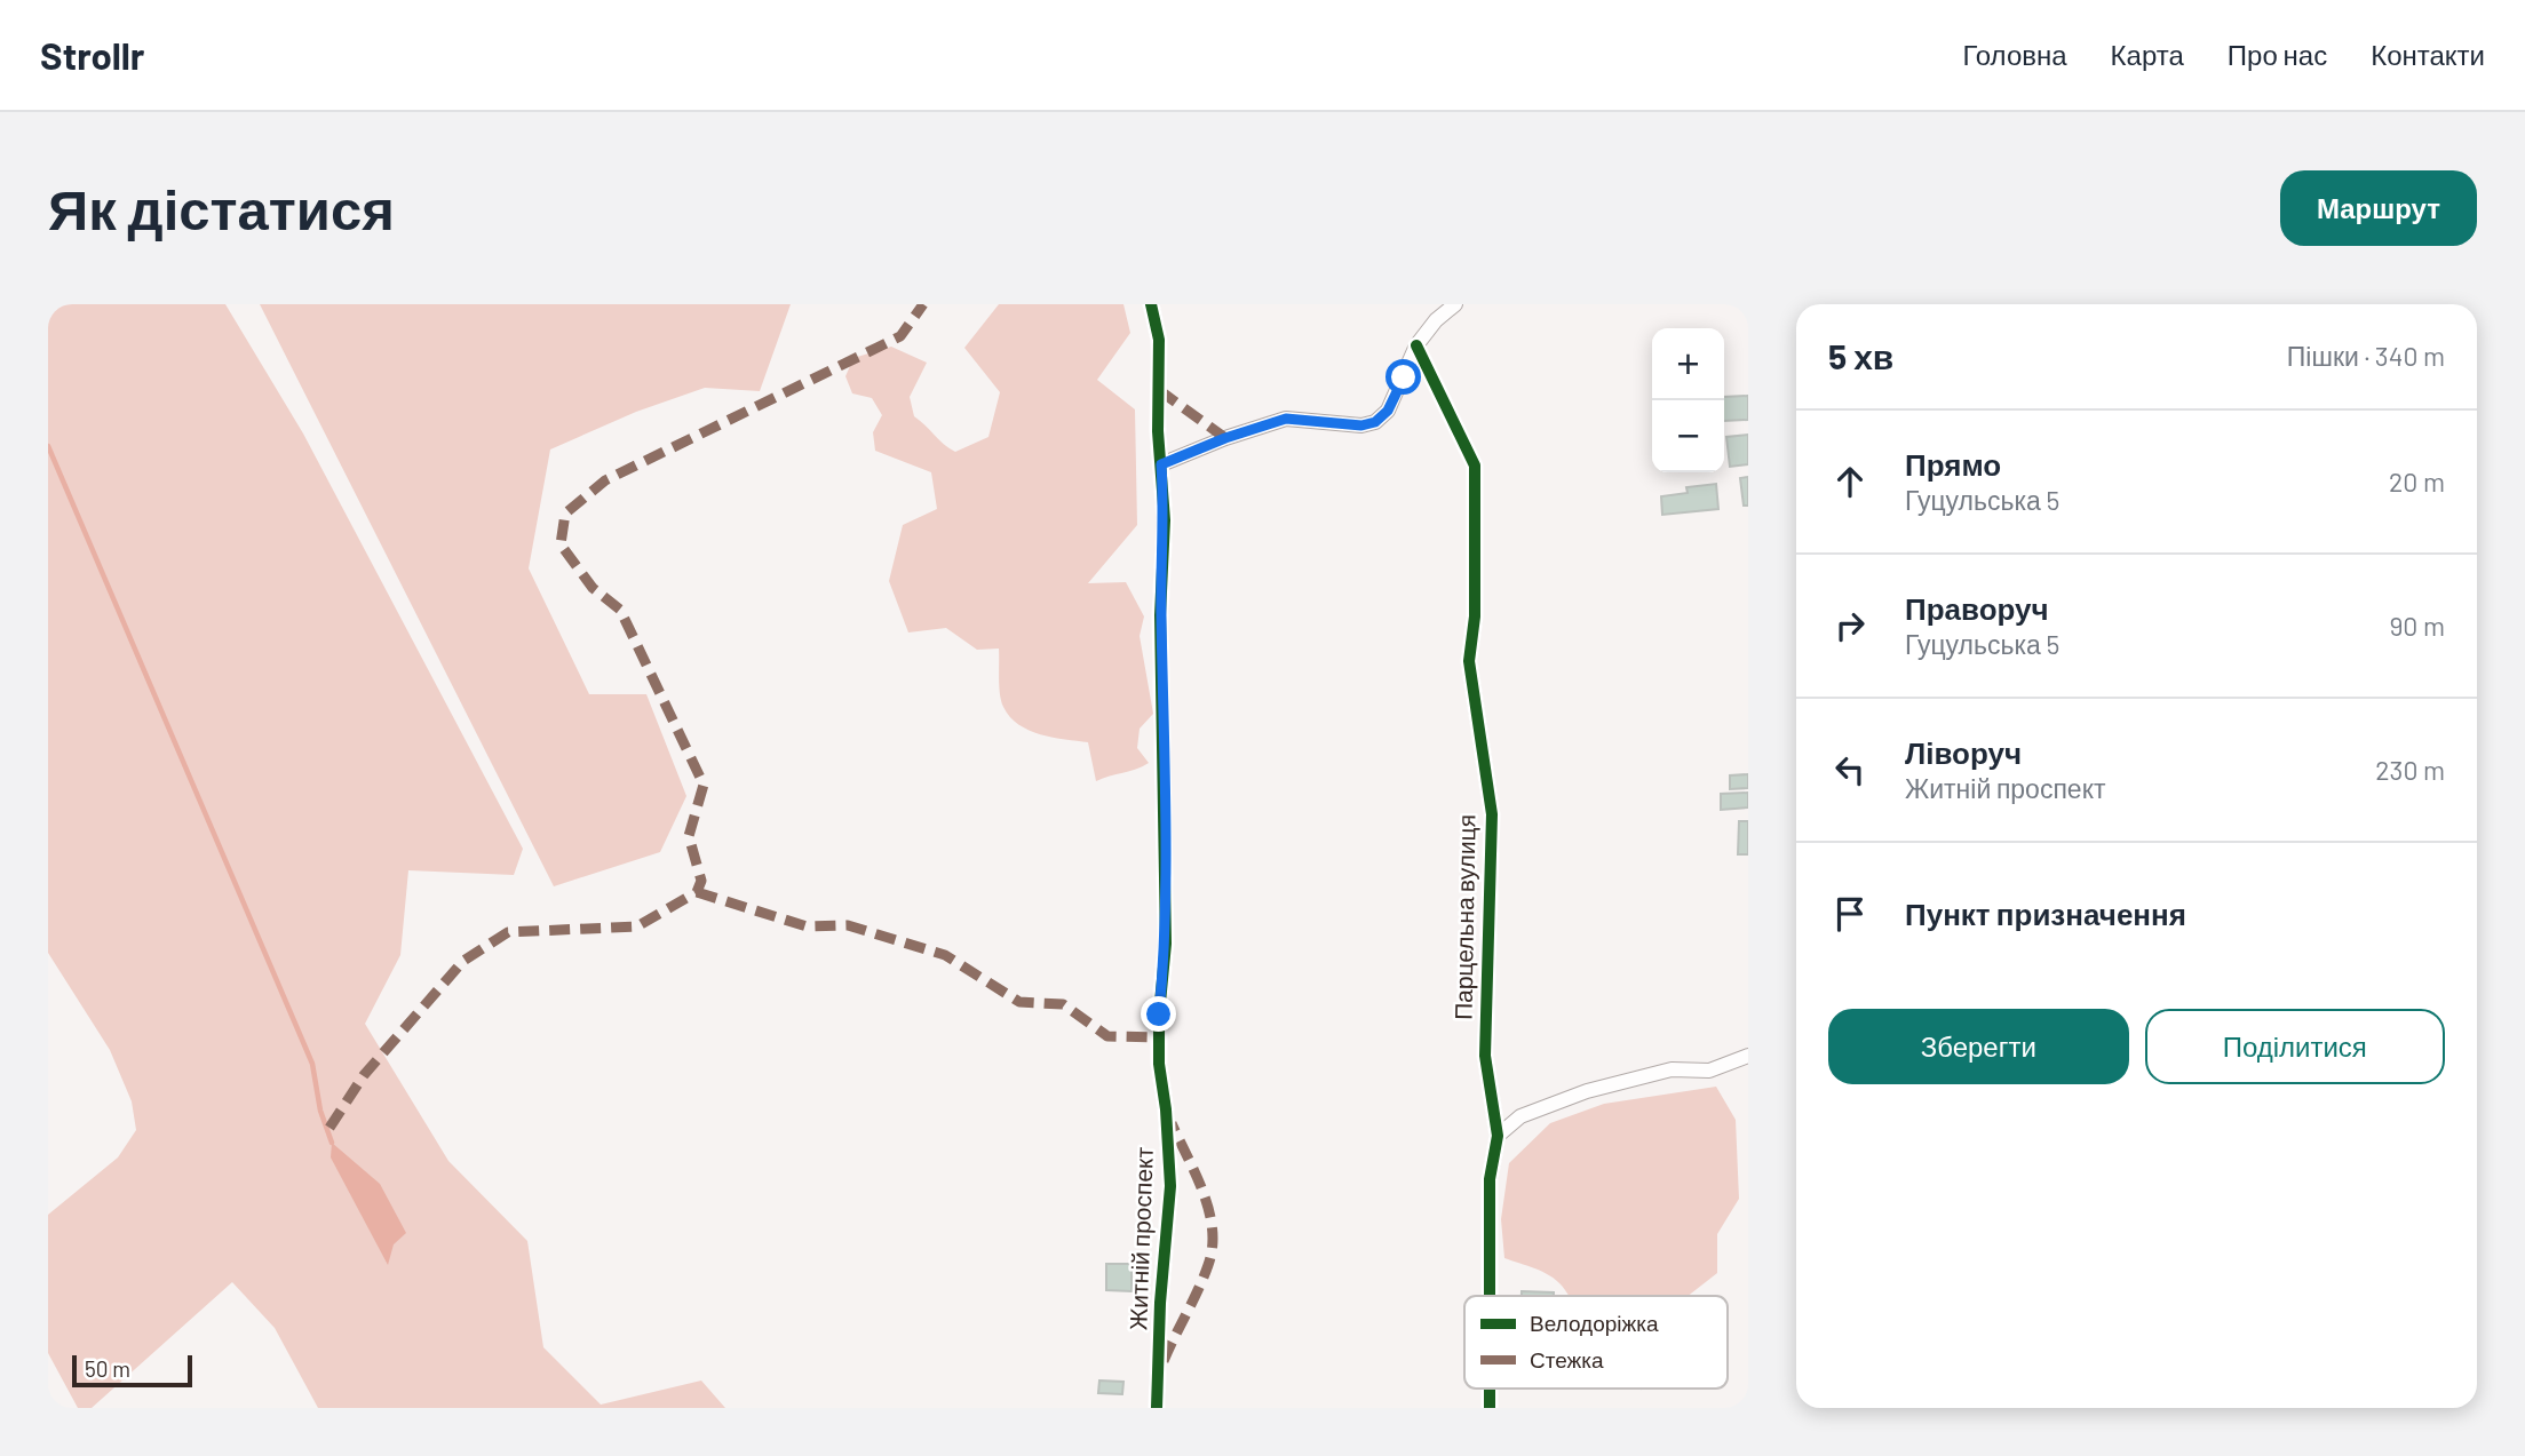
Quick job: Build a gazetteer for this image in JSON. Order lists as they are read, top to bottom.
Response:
{
  "streets": {
    "street": ["Парцельна вулиця", "Житній проспект"]
  },
  "legend": ["Велодоріжка", "Стежка"],
  "scale_bar": "50 m",
  "page": {
    "header": "Strollr",
    "nav": [
      "Головна",
      "Карта",
      "Про нас",
      "Контакти"
    ],
    "buttons": [
      "Маршрут",
      ["Зберегти", "Поділитися"]
    ],
    "title": "Як дістатися",
    "heading": ["5 хв", "Пішки · 340 m"],
    "map_buttons": ["+", "−"],
    "list": [
      ["Прямо", "Гуцульська 5", "20 m"],
      ["Праворуч", "Гуцульська 5", "90 m"],
      ["Ліворуч", "Житній проспект", "230 m"],
      "Пункт призначення"
    ],
    "scale": "50 m"
  }
}
